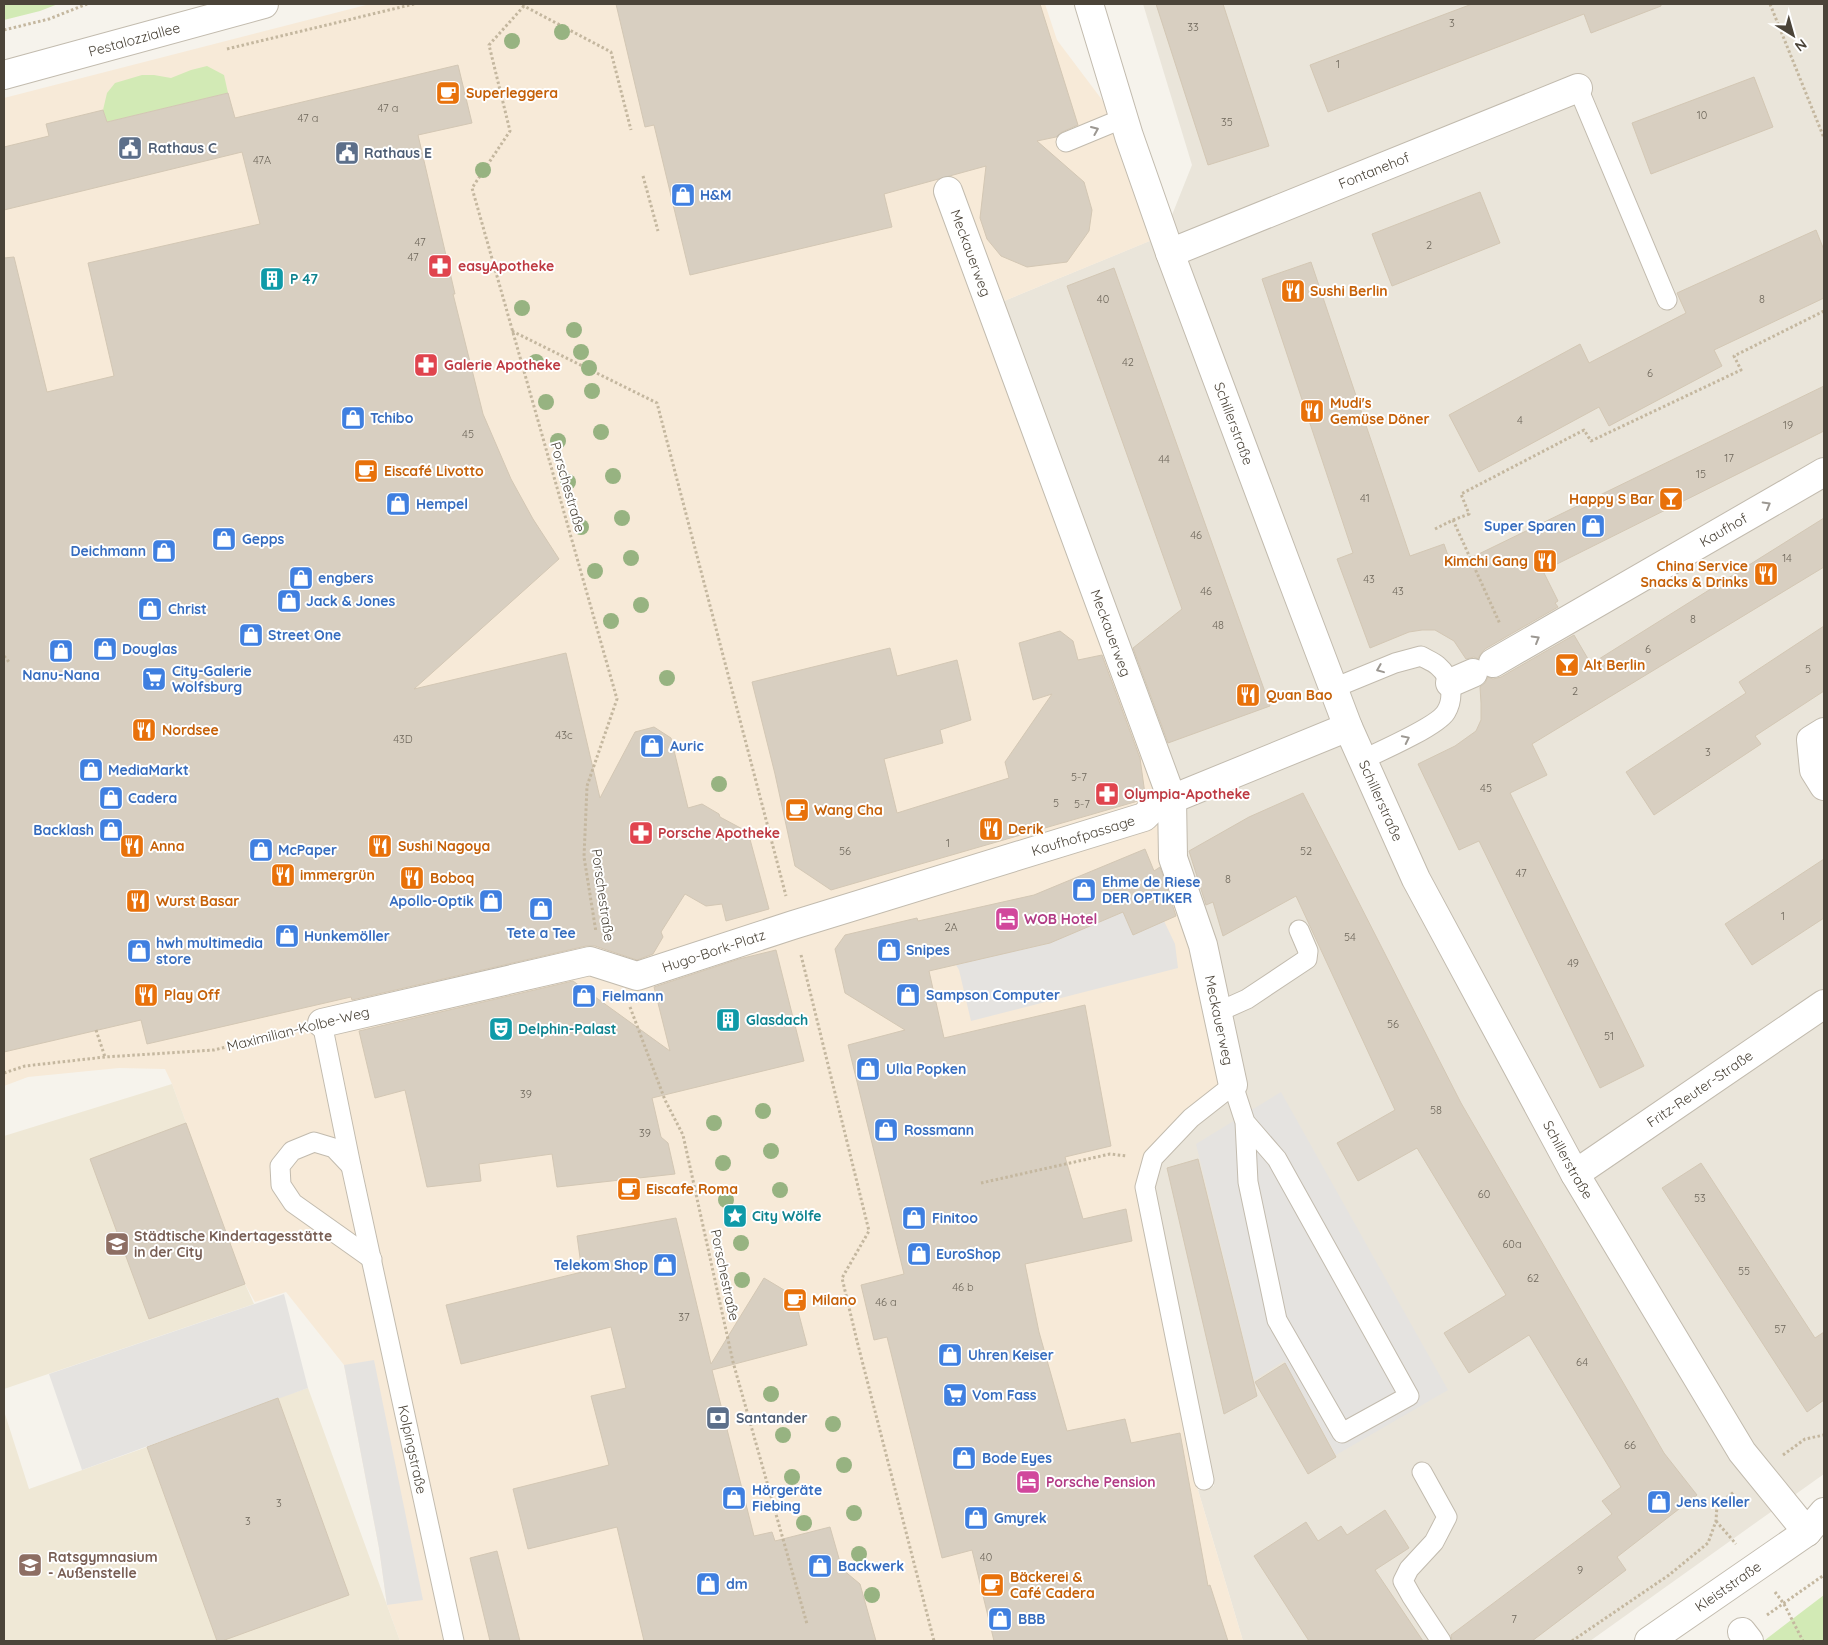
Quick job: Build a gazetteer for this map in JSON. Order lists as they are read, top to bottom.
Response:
{
  "streets": {
    "street": [
      "Pestalozziallee",
      "Fontanehof",
      "Meckauerweg",
      "Schillerstraße",
      "Kaufhof",
      "Kaufhofpassage",
      "Hugo-Bork-Platz",
      "Maximilian-Kolbe-Weg",
      "Fritz-Reuter-Straße",
      "Kleiststraße"
    ],
    "lane": ["Kolpingstraße"],
    "path": ["Porschestraße"]
  },
  "crossings": [
    ["Fontanehof", "Schillerstraße"],
    ["Meckauerweg", "Kaufhofpassage"],
    ["Schillerstraße", "Kaufhofpassage"],
    ["Schillerstraße", "Fritz-Reuter-Straße"],
    ["Schillerstraße", "Kleiststraße"],
    ["Porschestraße", "Hugo-Bork-Platz"],
    ["Porschestraße", "Maximilian-Kolbe-Weg"],
    ["Kaufhofpassage", "Hugo-Bork-Platz"],
    ["Hugo-Bork-Platz", "Maximilian-Kolbe-Weg"],
    ["Maximilian-Kolbe-Weg", "Kolpingstraße"]
  ],
  "one_way": ["Kaufhof"],
  "places": {
    "cafe": [
      "Superleggera",
      "Eiscafé Livotto",
      "Wang Cha",
      "Eiscafe Roma",
      "Milano",
      "Bäckerei & Café Cadera"
    ],
    "public building": ["Rathaus C", "Rathaus E"],
    "shop": [
      "H&M",
      "Tchibo",
      "Hempel",
      "Super Sparen",
      "Gepps",
      "Deichmann",
      "engbers",
      "Jack & Jones",
      "Christ",
      "Street One",
      "Douglas",
      "Nanu-Nana",
      "Auric",
      "MediaMarkt",
      "Cadera",
      "Backlash",
      "McPaper",
      "Ehme de Riese DER OPTIKER",
      "Apollo-Optik",
      "Tete a Tee",
      "Hunkemöller",
      "Snipes",
      "hwh multimedia store",
      "Sampson Computer",
      "Fielmann",
      "Ulla Popken",
      "Rossmann",
      "Finitoo",
      "EuroShop",
      "Telekom Shop",
      "Uhren Keiser",
      "Bode Eyes",
      "Hörgeräte Fiebing",
      "Jens Keller",
      "Gmyrek",
      "Backwerk",
      "dm",
      "BBB"
    ],
    "pharmacy": [
      "easyApotheke",
      "Galerie Apotheke",
      "Olympia-Apotheke",
      "Porsche Apotheke"
    ],
    "building": ["P 47", "Glasdach"],
    "restaurant": [
      "Sushi Berlin",
      "Mudi's Gemüse Döner",
      "Kimchi Gang",
      "China Service Snacks & Drinks",
      "Quan Bao",
      "Nordsee",
      "Derik",
      "Anna",
      "Sushi Nagoya",
      "immergrün",
      "Boboq",
      "Wurst Basar",
      "Play Off"
    ],
    "bar": ["Happy S Bar", "Alt Berlin"],
    "supermarket": ["City-Galerie Wolfsburg", "Vom Fass"],
    "hotel": ["WOB Hotel", "Porsche Pension"],
    "theatre": ["Delphin-Palast"],
    "place": ["City Wölfe"],
    "school or university": ["Städtische Kindertagesstätte in der City", "Ratsgymnasium - Außenstelle"],
    "bank": ["Santander"]
  },
  "house_numbers": [
    "3",
    "33",
    "1",
    "47 a",
    "10",
    "47 a",
    "35",
    "47A",
    "47",
    "2",
    "47",
    "40",
    "8",
    "42",
    "6",
    "4",
    "19",
    "45",
    "17",
    "44",
    "15",
    "41",
    "46",
    "14",
    "43",
    "46",
    "43",
    "8",
    "48",
    "6",
    "5",
    "2",
    "43c",
    "43D",
    "3",
    "5-7",
    "45",
    "5",
    "5-7",
    "1",
    "56",
    "52",
    "47",
    "8",
    "1",
    "2A",
    "54",
    "49",
    "56",
    "51",
    "39",
    "58",
    "39",
    "60",
    "53",
    "60a",
    "55",
    "62",
    "46 b",
    "46 a",
    "37",
    "57",
    "64",
    "66",
    "3",
    "3",
    "40",
    "9",
    "7"
  ],
  "north": "bottom right"
}
